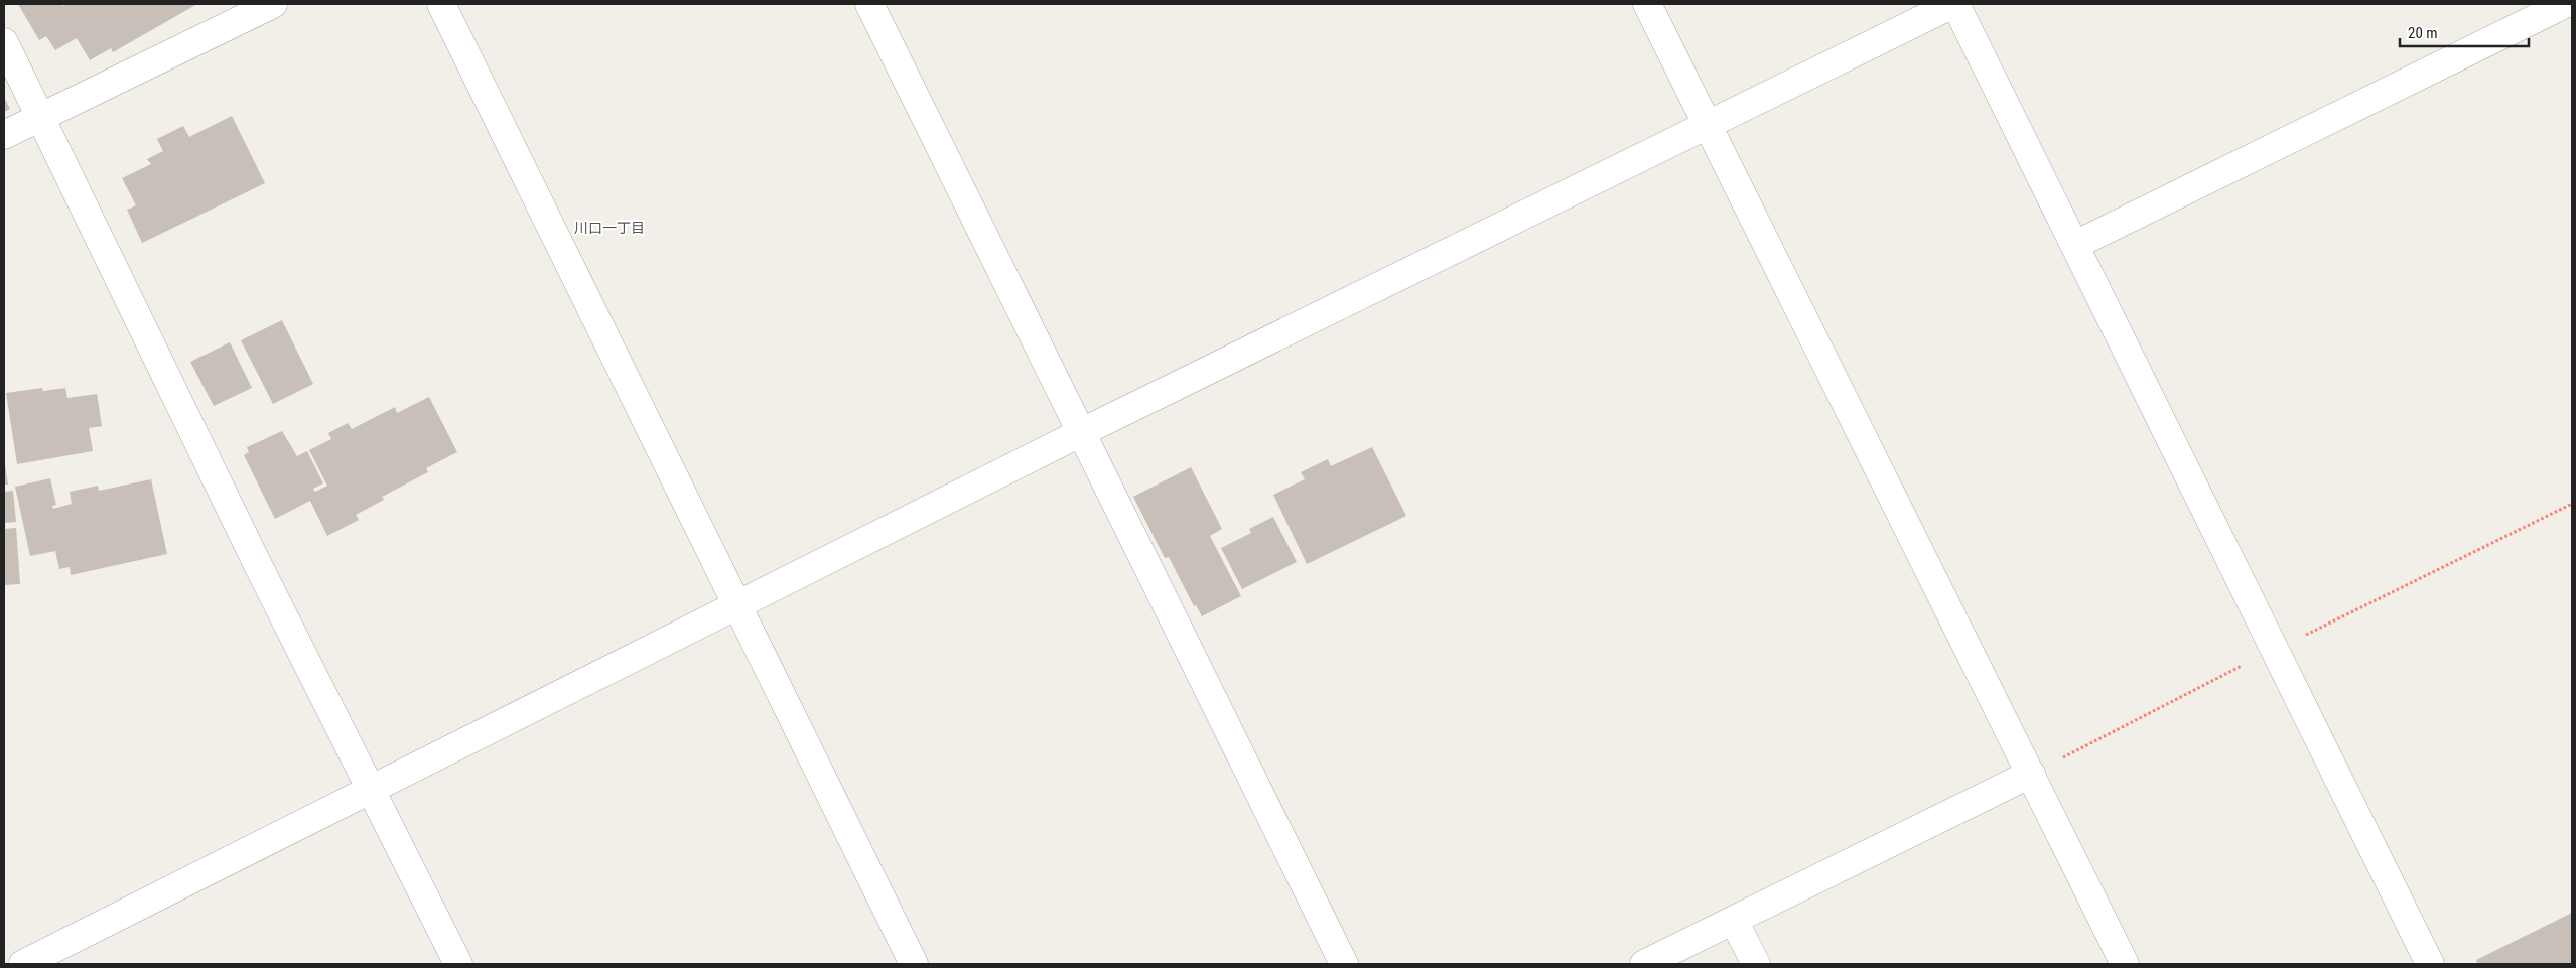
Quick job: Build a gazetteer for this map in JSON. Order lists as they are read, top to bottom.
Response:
{
  "districts": ["川口一丁目"],
  "scale_bar": "20 m"
}
